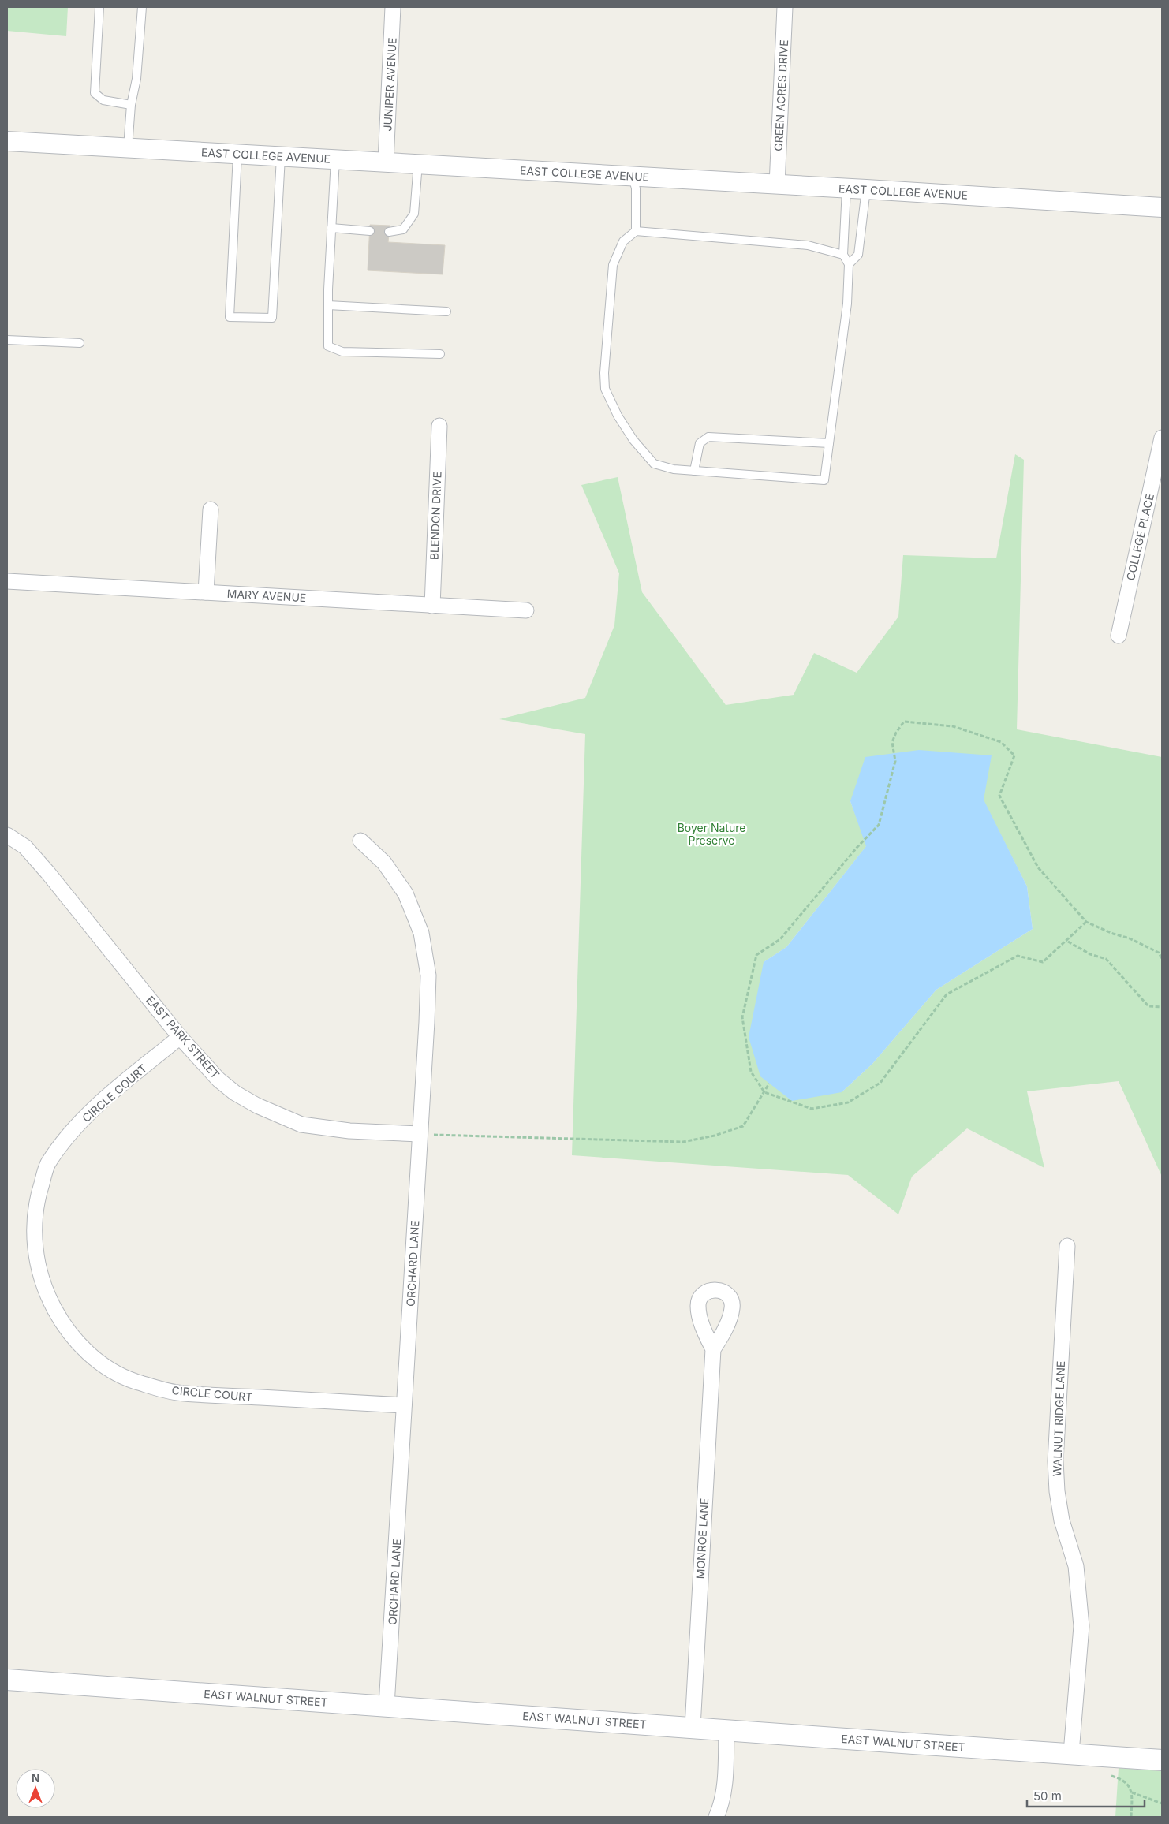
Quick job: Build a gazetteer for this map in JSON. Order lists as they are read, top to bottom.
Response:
{
  "streets": {
    "main road": ["EAST WALNUT STREET"],
    "street": [
      "JUNIPER AVENUE",
      "GREEN ACRES DRIVE",
      "EAST COLLEGE AVENUE",
      "BLENDON DRIVE",
      "COLLEGE PLACE",
      "MARY AVENUE",
      "EAST PARK STREET",
      "CIRCLE COURT",
      "ORCHARD LANE",
      "WALNUT RIDGE LANE",
      "MONROE LANE"
    ]
  },
  "crossings": [
    ["JUNIPER AVENUE", "EAST COLLEGE AVENUE"],
    ["GREEN ACRES DRIVE", "EAST COLLEGE AVENUE"],
    ["BLENDON DRIVE", "MARY AVENUE"],
    ["EAST PARK STREET", "CIRCLE COURT"],
    ["EAST PARK STREET", "ORCHARD LANE"],
    ["CIRCLE COURT", "ORCHARD LANE"],
    ["ORCHARD LANE", "EAST WALNUT STREET"],
    ["WALNUT RIDGE LANE", "EAST WALNUT STREET"],
    ["MONROE LANE", "EAST WALNUT STREET"]
  ],
  "parks": ["Boyer Nature Preserve"],
  "scale_bar": "50 m",
  "north": "top"
}
